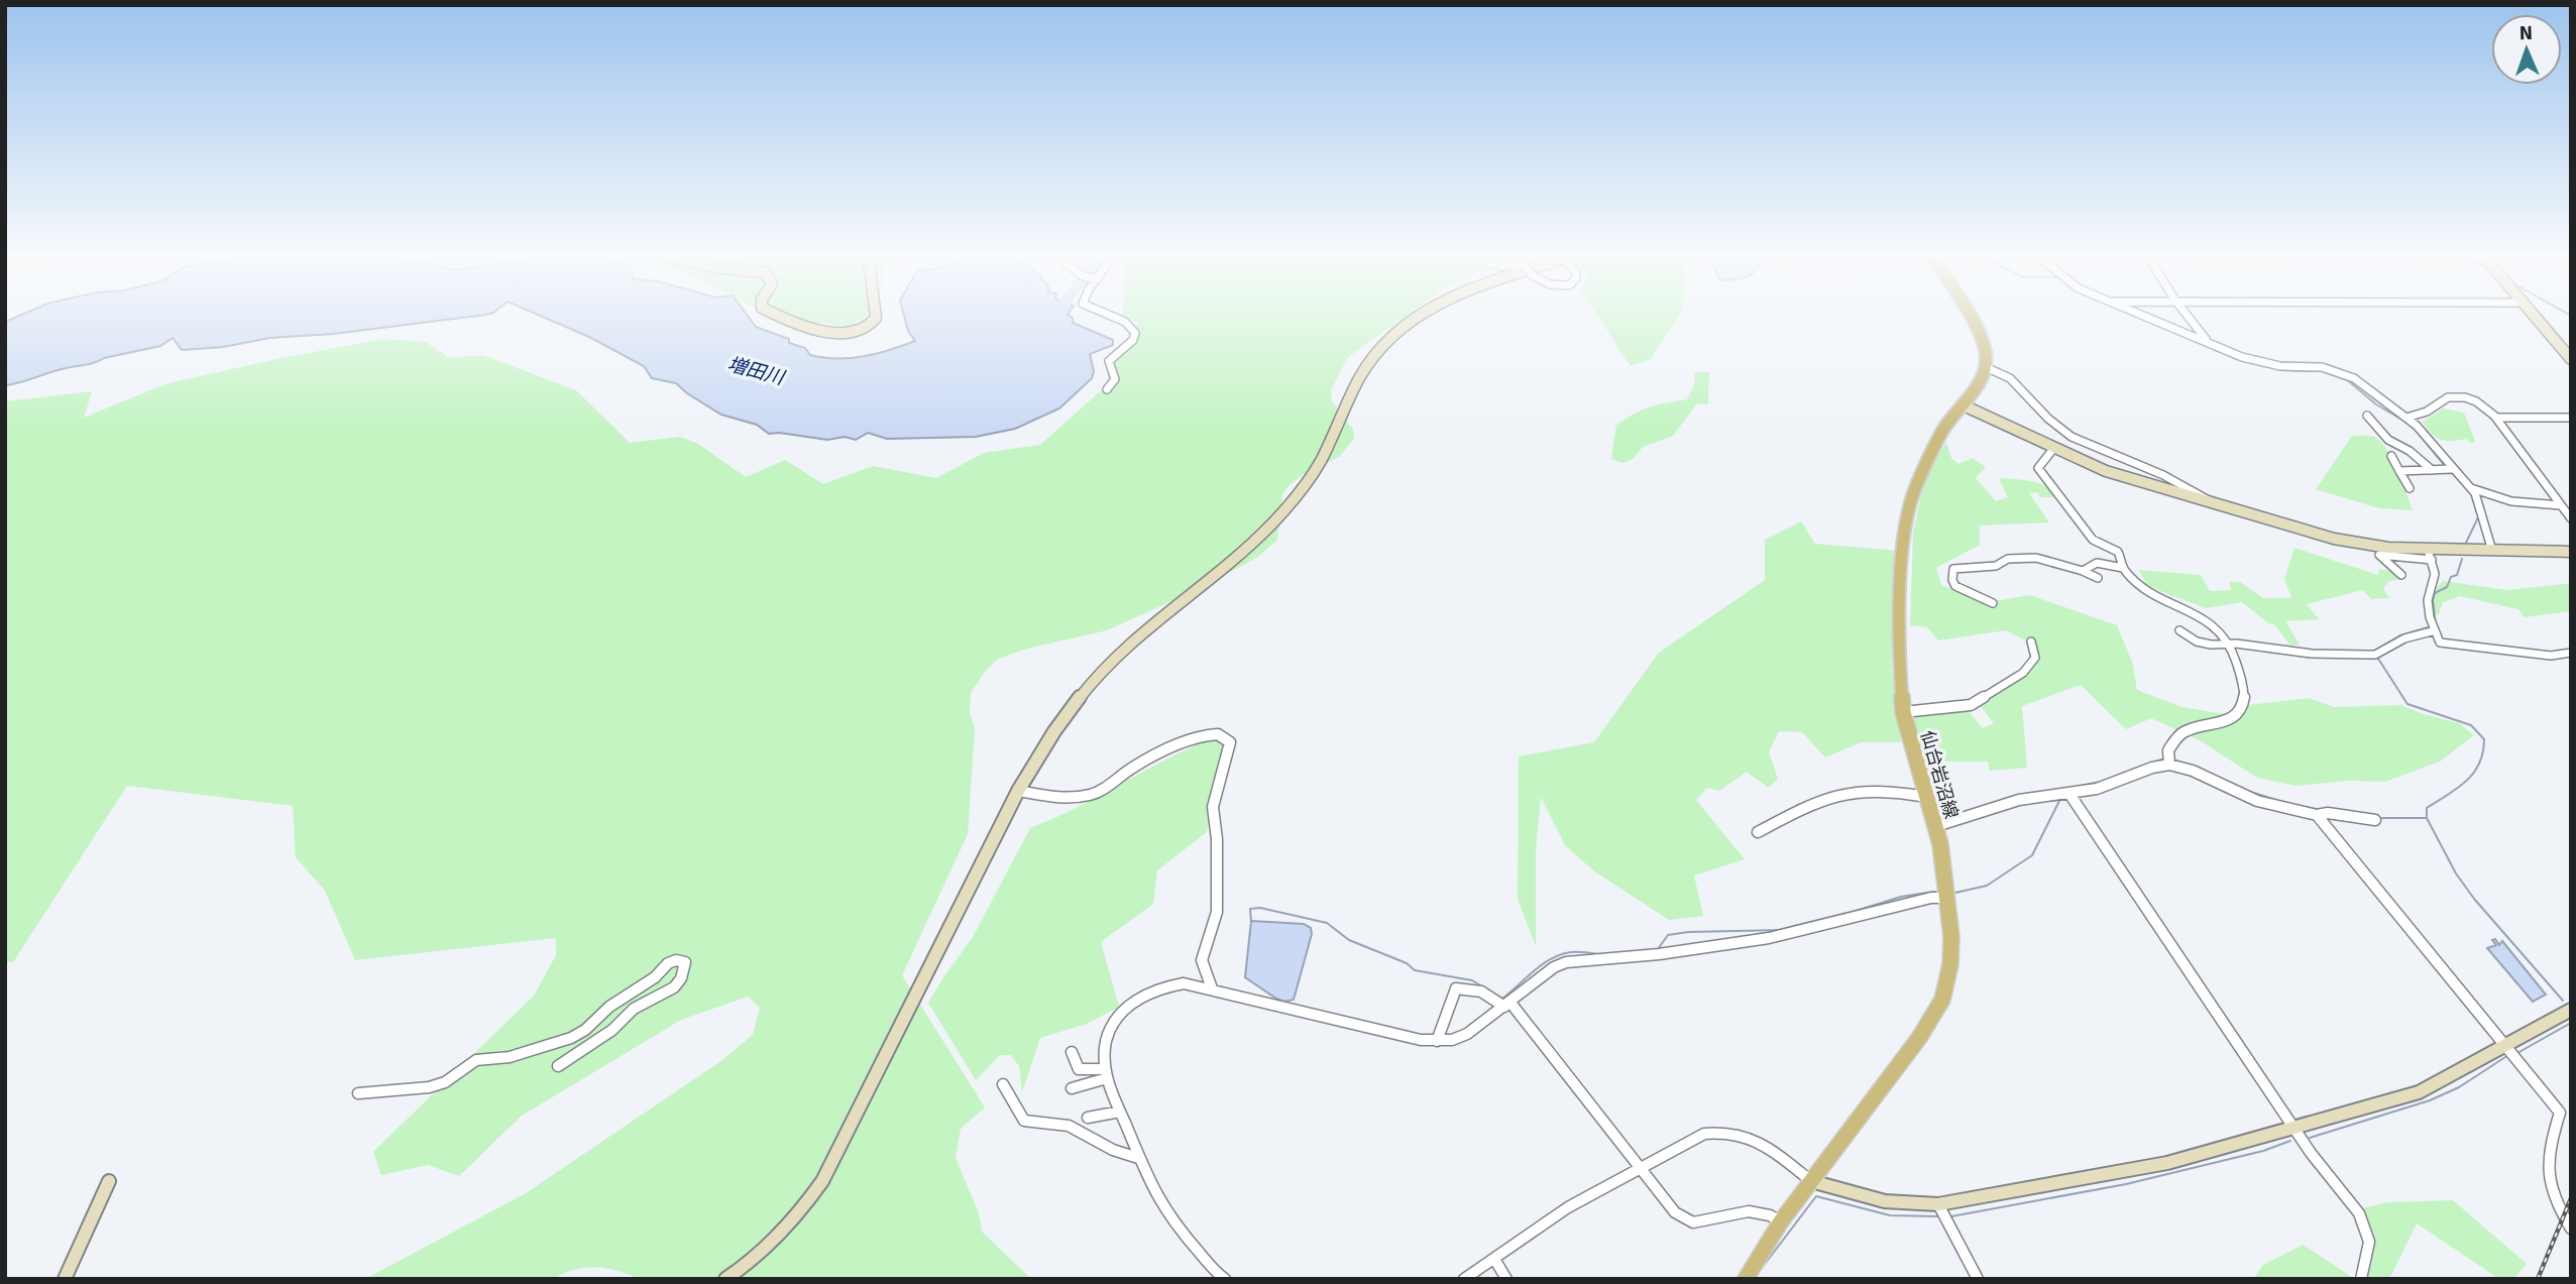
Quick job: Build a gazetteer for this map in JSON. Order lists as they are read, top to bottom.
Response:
{
  "streets": {
    "main road": ["仙台岩沼線"]
  },
  "water": ["増田川"],
  "north": "top"
}
